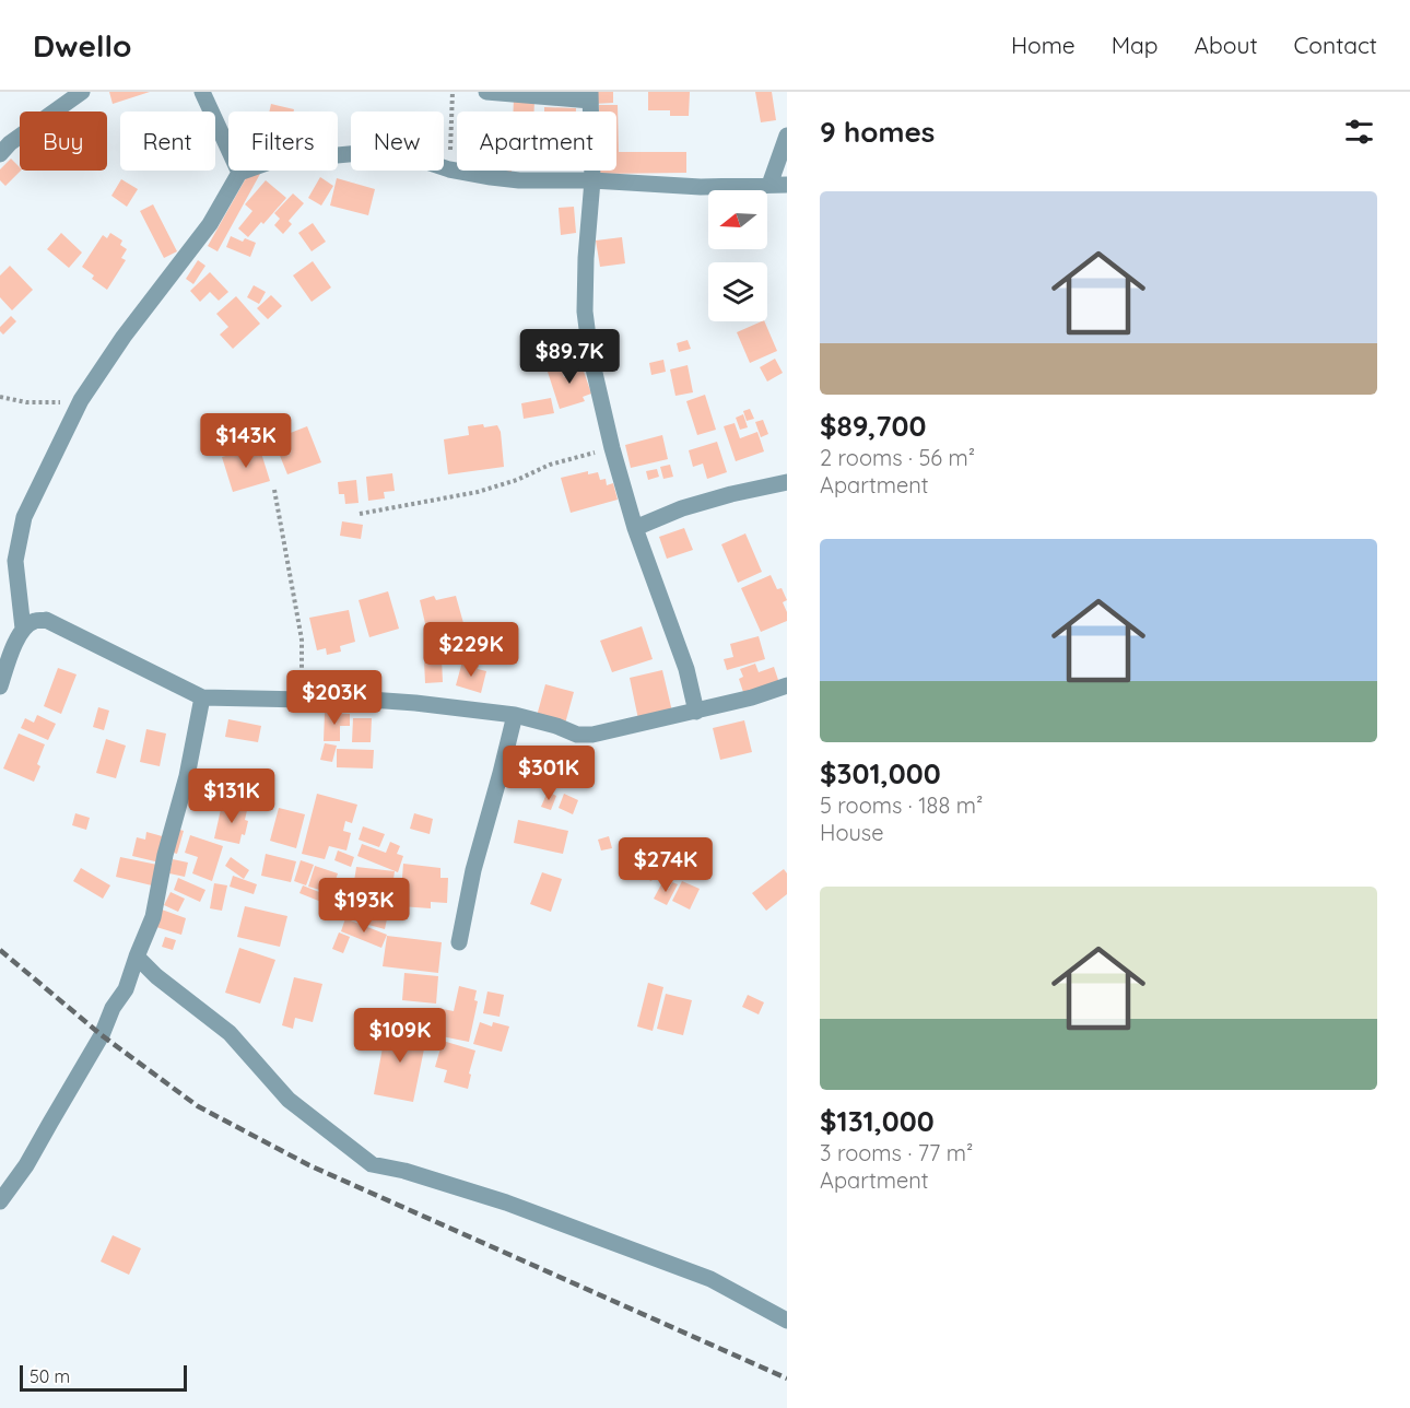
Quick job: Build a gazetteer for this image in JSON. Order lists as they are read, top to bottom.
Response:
{
  "scale_bar": "50 m",
  "north": "left",
  "page": {
    "header": "Dwello",
    "nav": [
      "Home",
      "Map",
      "About",
      "Contact"
    ],
    "heading": "9 homes",
    "chip": [
      "Buy",
      "Rent",
      "Filters",
      "New",
      "Apartment"
    ],
    "list": [
      {
        "name": "$89,700",
        "note": "2 rooms · 56 m² · Apartment"
      },
      {
        "name": "$301,000",
        "note": "5 rooms · 188 m² · House"
      },
      {
        "name": "$131,000",
        "note": "3 rooms · 77 m² · Apartment"
      }
    ],
    "price": [
      "$89.7K",
      "$143K",
      "$229K",
      "$203K",
      "$301K",
      "$131K",
      "$274K",
      "$193K",
      "$109K"
    ],
    "scale": "50 m"
  }
}
